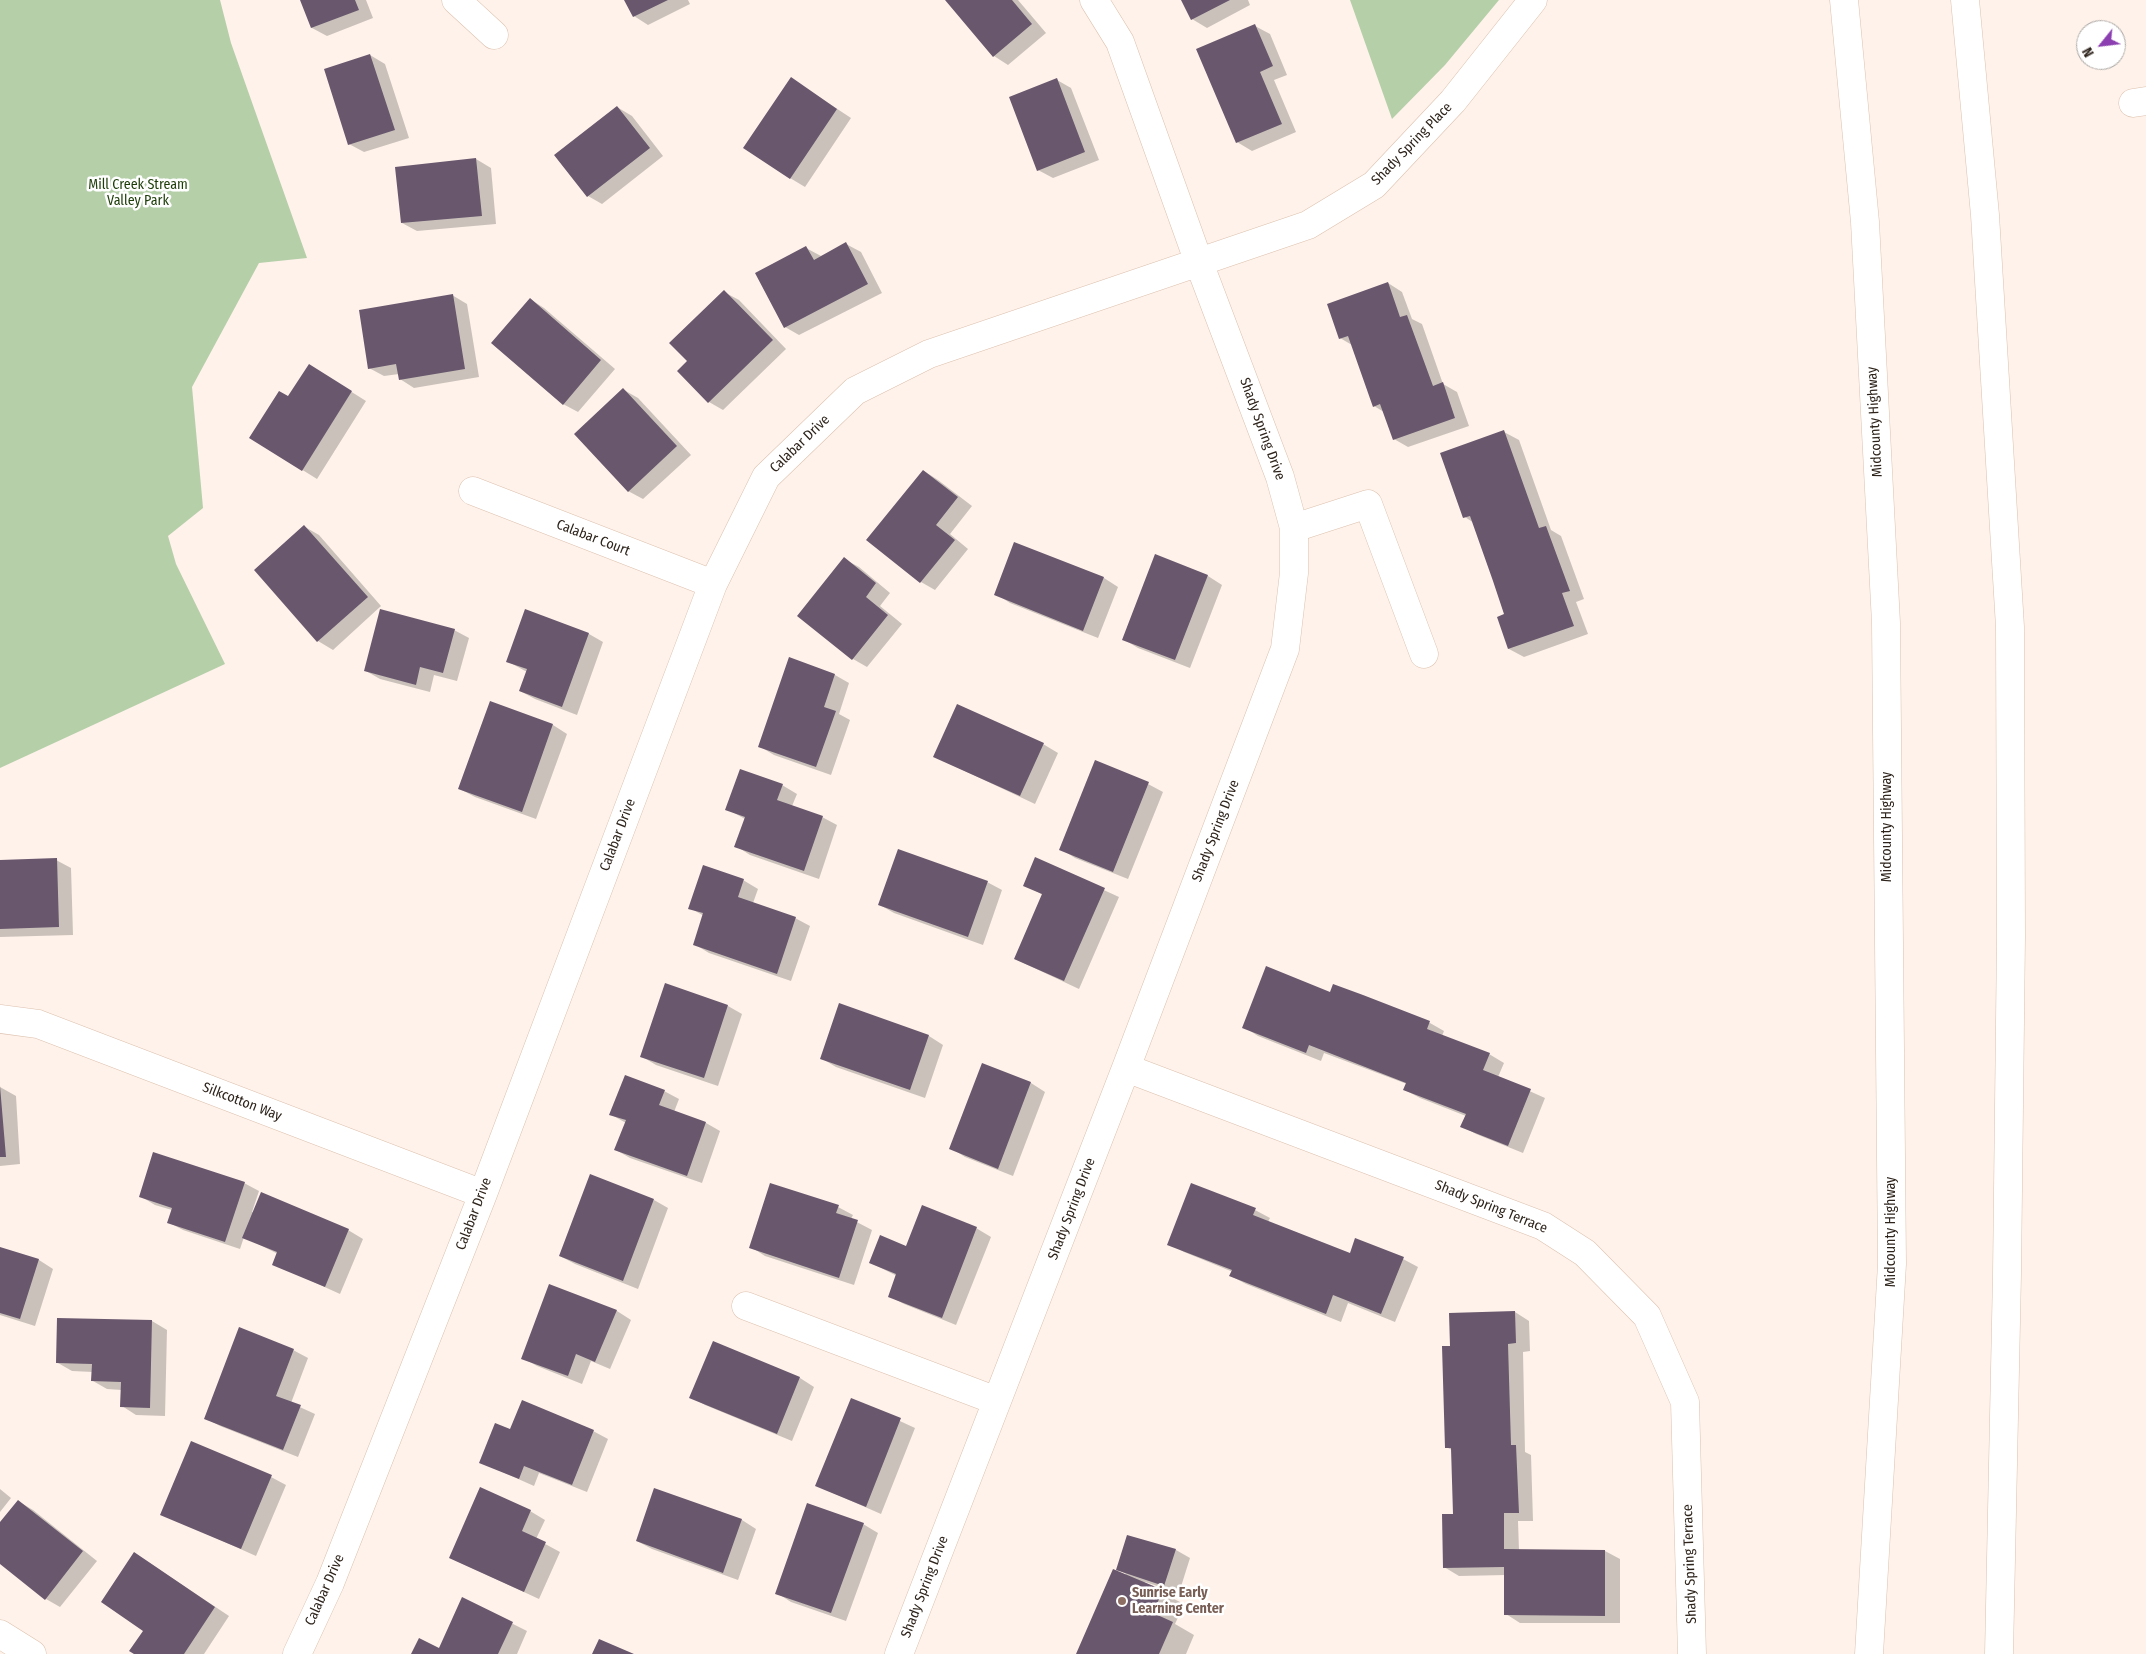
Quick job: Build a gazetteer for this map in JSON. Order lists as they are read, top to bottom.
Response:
{
  "streets": {
    "street": [
      "Shady Spring Place",
      "Midcounty Highway",
      "Shady Spring Drive",
      "Calabar Drive",
      "Calabar Court",
      "Silkcotton Way",
      "Shady Spring Terrace"
    ]
  },
  "crossings": [
    ["Shady Spring Place", "Shady Spring Drive"],
    ["Shady Spring Place", "Calabar Drive"],
    ["Shady Spring Drive", "Calabar Drive"],
    ["Shady Spring Drive", "Shady Spring Terrace"],
    ["Calabar Drive", "Calabar Court"],
    ["Calabar Drive", "Silkcotton Way"]
  ],
  "parks": ["Mill Creek Stream Valley Park"],
  "places": ["Sunrise Early Learning Center"],
  "north": "bottom left"
}
